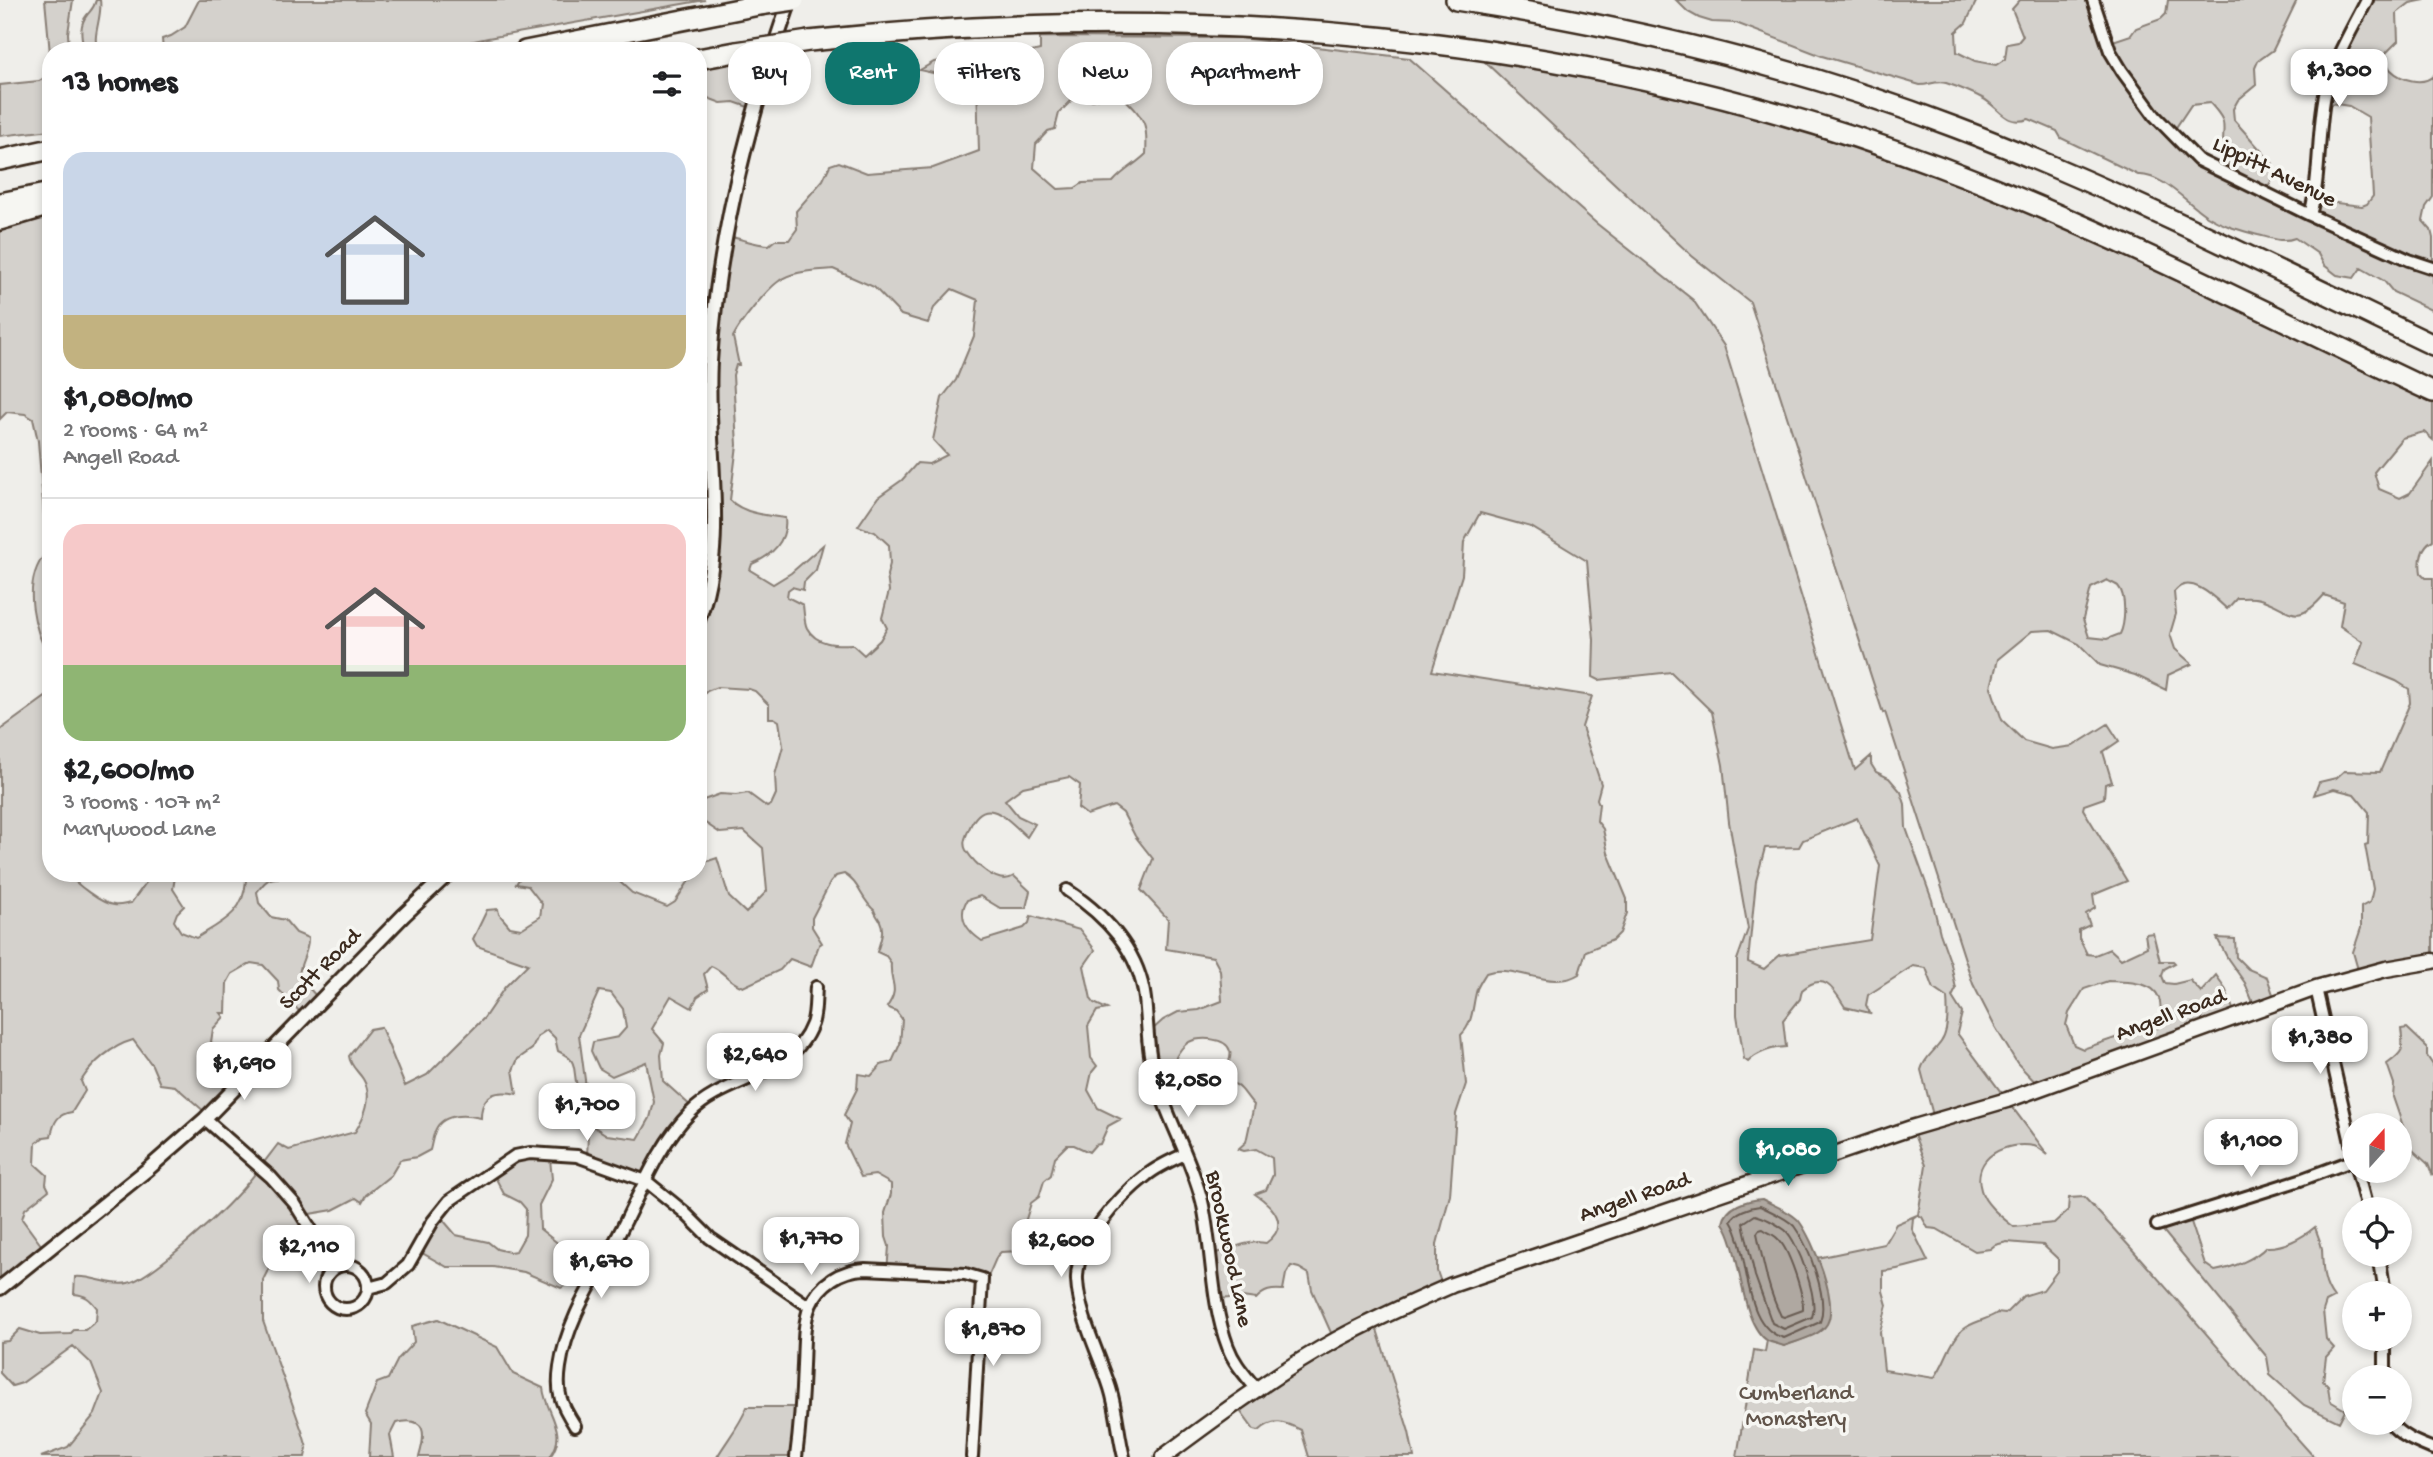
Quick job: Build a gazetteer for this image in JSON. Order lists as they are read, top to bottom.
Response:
{
  "streets": {
    "main road": ["Angell Road"],
    "street": ["Lippitt Avenue", "Scott Road", "Brookwood Lane"]
  },
  "crossings": [
    ["Angell Road", "Brookwood Lane"]
  ],
  "parks": ["Cumberland Monastery"],
  "north": "top",
  "page": {
    "chip": [
      "Buy",
      "Rent",
      "Filters",
      "New",
      "Apartment"
    ],
    "heading": "13 homes",
    "price": [
      "$1,300",
      "$1,380",
      "$2,640",
      "$1,690",
      "$2,050",
      "$1,700",
      "$1,100",
      "$1,080",
      "$1,770",
      "$2,600",
      "$2,110",
      "$1,670",
      "$1,870"
    ],
    "list": [
      {
        "name": "$1,080/mo",
        "note": "2 rooms · 64 m² · Angell Road"
      },
      {
        "name": "$2,600/mo",
        "note": "3 rooms · 107 m² · Marywood Lane"
      }
    ],
    "map_buttons": ["+", "−"]
  }
}
